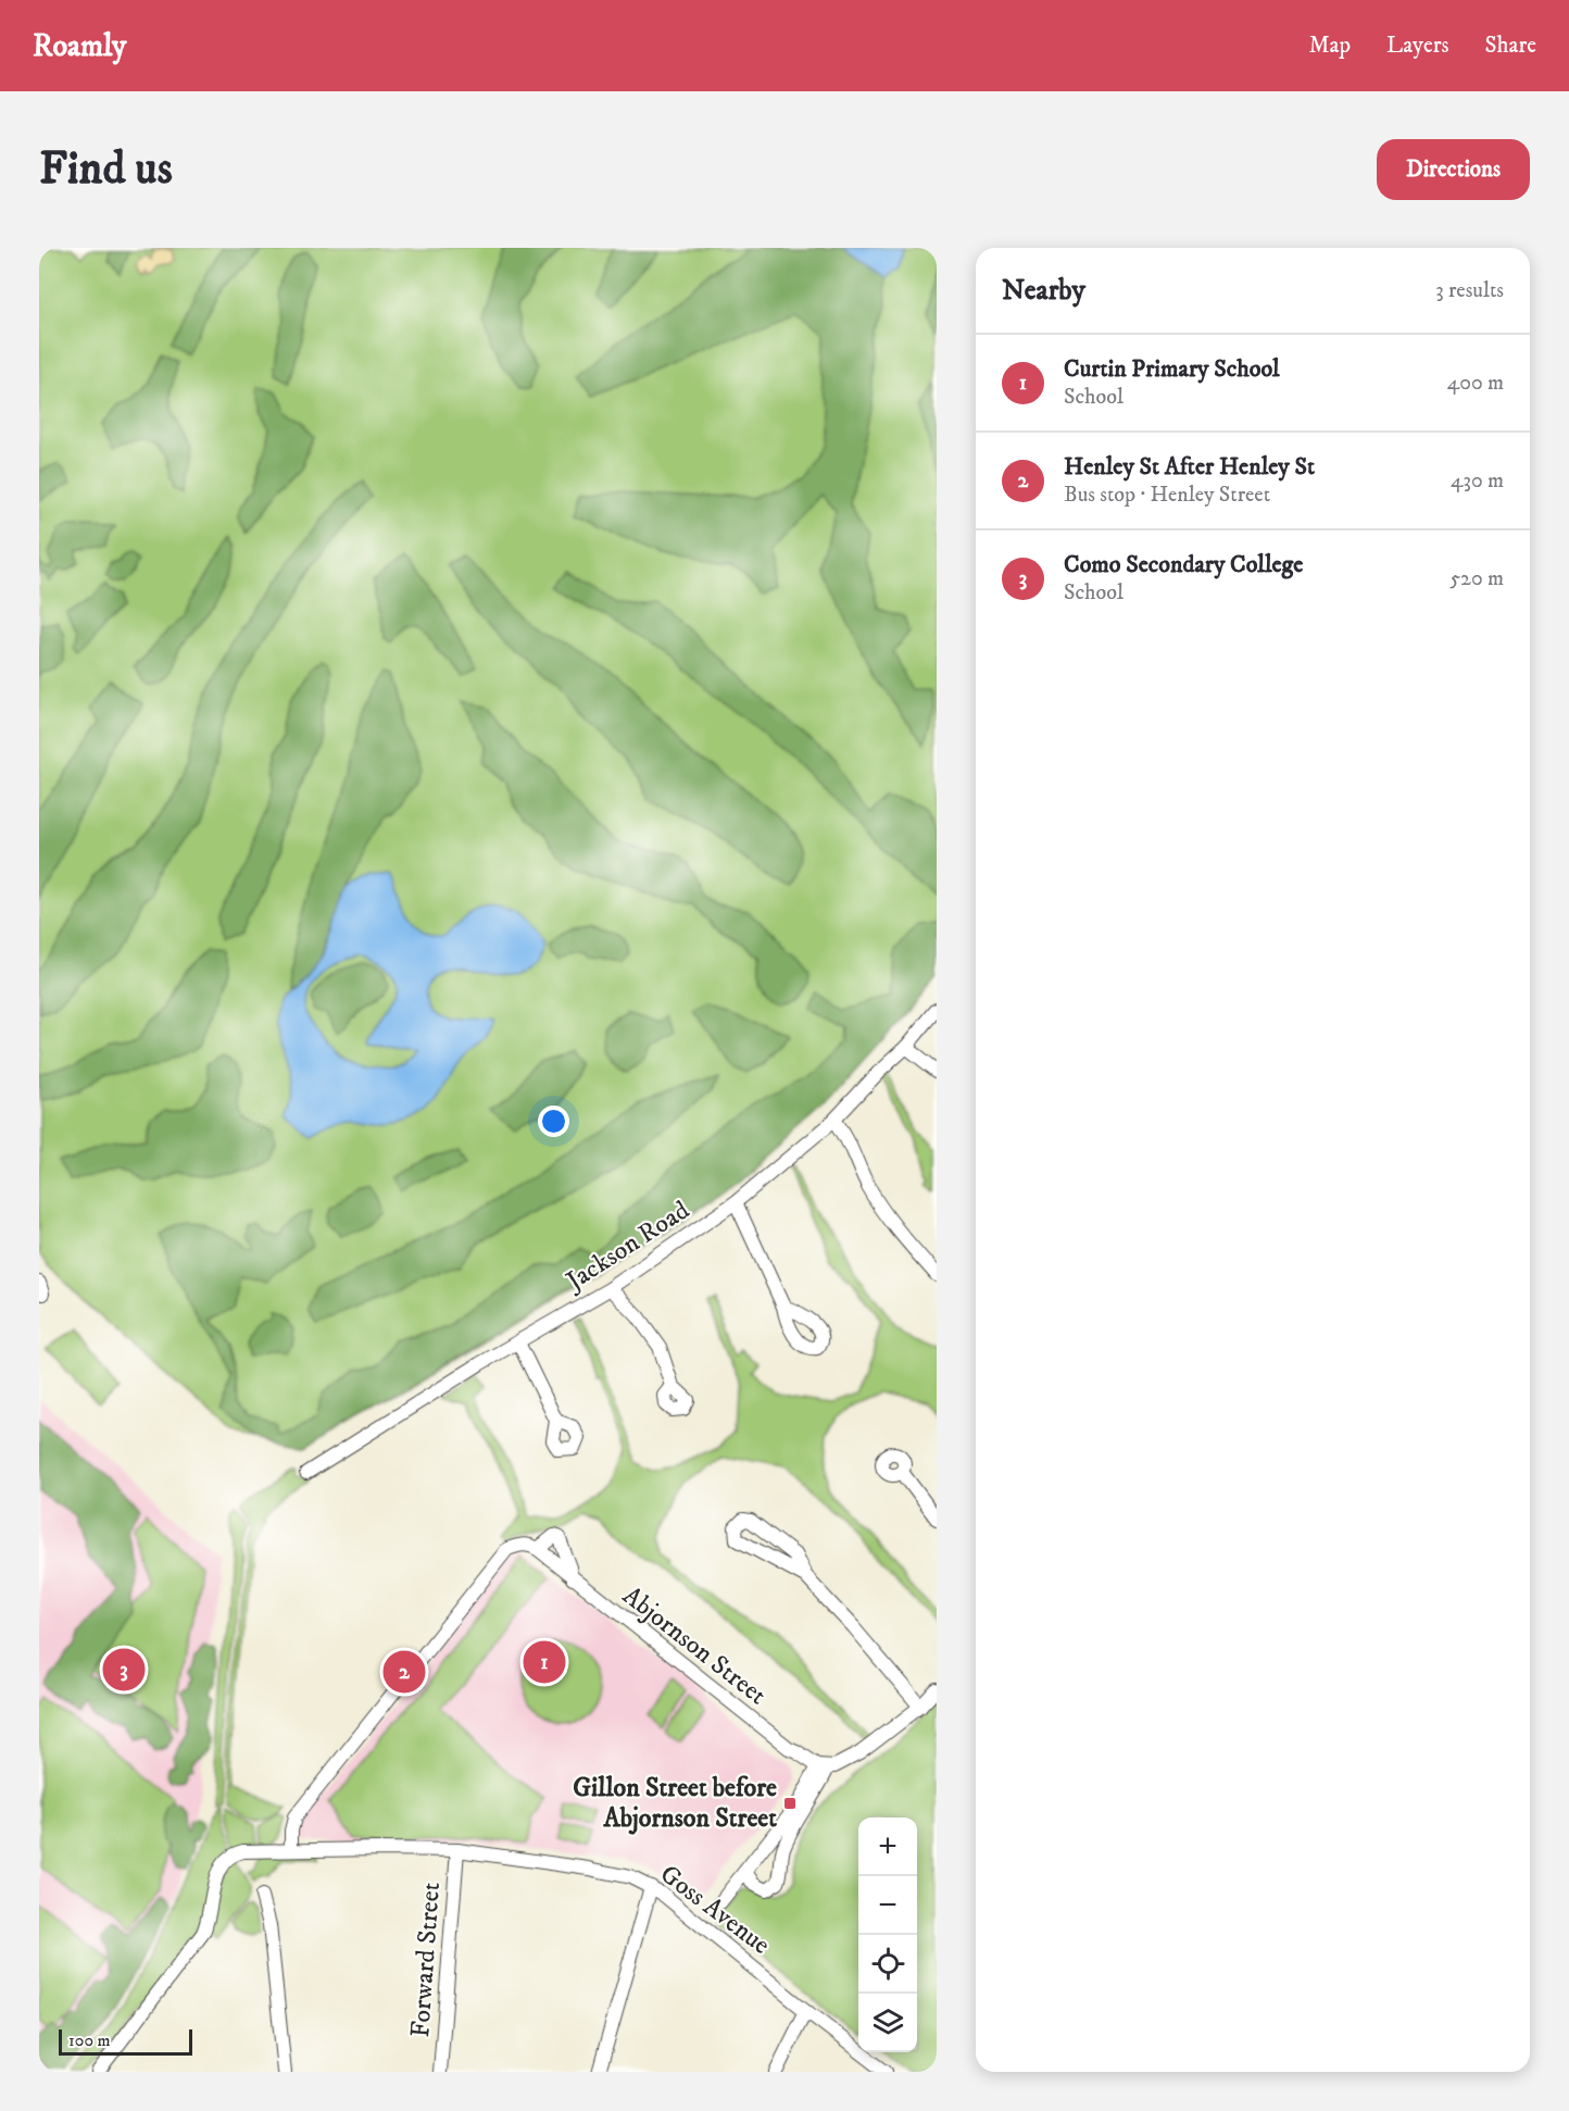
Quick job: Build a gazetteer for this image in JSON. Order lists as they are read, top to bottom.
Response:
{
  "streets": {
    "street": [
      "Jackson Road",
      "Abjornson Street",
      "Goss Avenue",
      "Forward Street"
    ]
  },
  "crossings": [
    ["Abjornson Street", "Goss Avenue"],
    ["Goss Avenue", "Forward Street"]
  ],
  "places": {
    "transit": ["Gillon Street before Abjornson Street"]
  },
  "scale_bar": "100 m",
  "page": {
    "header": "Roamly",
    "nav": ["Map", "Layers", "Share"],
    "buttons": "Directions",
    "title": "Find us",
    "heading": ["Nearby", "3 results"],
    "list": [
      {
        "mark": "1",
        "name": "Curtin Primary School",
        "note": "School",
        "value": "400 m"
      },
      {
        "mark": "2",
        "name": "Henley St After Henley St",
        "note": "Bus stop · Henley Street",
        "value": "430 m"
      },
      {
        "mark": "3",
        "name": "Como Secondary College",
        "note": "School",
        "value": "520 m"
      }
    ],
    "pins": ["1", "3", "2"],
    "map_buttons": ["+", "−"],
    "scale": "100 m"
  }
}
